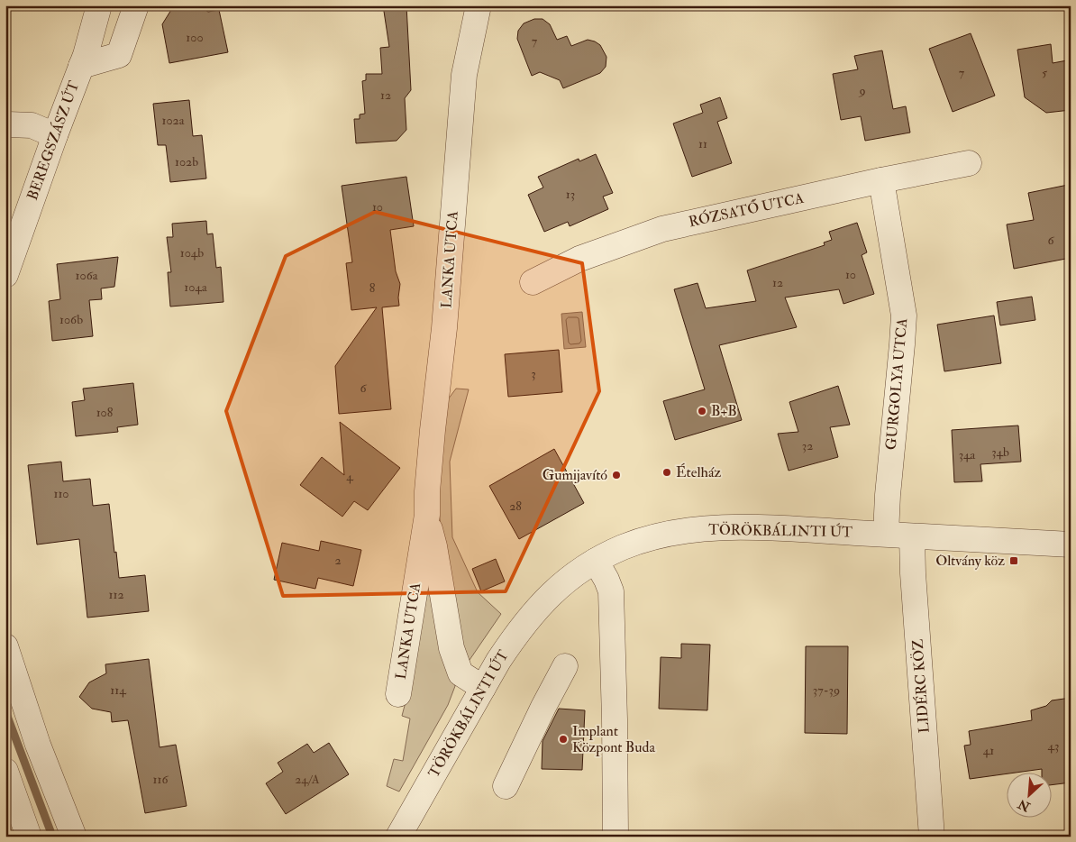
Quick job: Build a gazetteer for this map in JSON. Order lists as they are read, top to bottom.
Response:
{
  "streets": {
    "street": [
      "BEREGSZÁSZ ÚT",
      "RÓZSATŐ UTCA",
      "LANKA UTCA",
      "GURGOLYA UTCA",
      "TÖRÖKBÁLINTI ÚT",
      "LIDÉRC KÖZ"
    ]
  },
  "crossings": [
    ["RÓZSATŐ UTCA", "GURGOLYA UTCA"],
    ["LANKA UTCA", "TÖRÖKBÁLINTI ÚT"],
    ["GURGOLYA UTCA", "TÖRÖKBÁLINTI ÚT"],
    ["TÖRÖKBÁLINTI ÚT", "LIDÉRC KÖZ"]
  ],
  "places": {
    "other": [
      "B+B",
      "Ételház",
      "Gumijavító",
      "Implant Központ Buda"
    ],
    "transit": ["Oltvány köz"]
  },
  "house_numbers": [
    "100",
    "7",
    "7",
    "5",
    "9",
    "12",
    "102a",
    "11",
    "102b",
    "13",
    "10",
    "6",
    "104b",
    "10",
    "106a",
    "12",
    "104a",
    "8",
    "106b",
    "3",
    "6",
    "108",
    "32",
    "34b",
    "34a",
    "4",
    "110",
    "28",
    "2",
    "112",
    "114",
    "37-39",
    "43",
    "41",
    "116",
    "24/A"
  ],
  "north": "bottom left"
}
